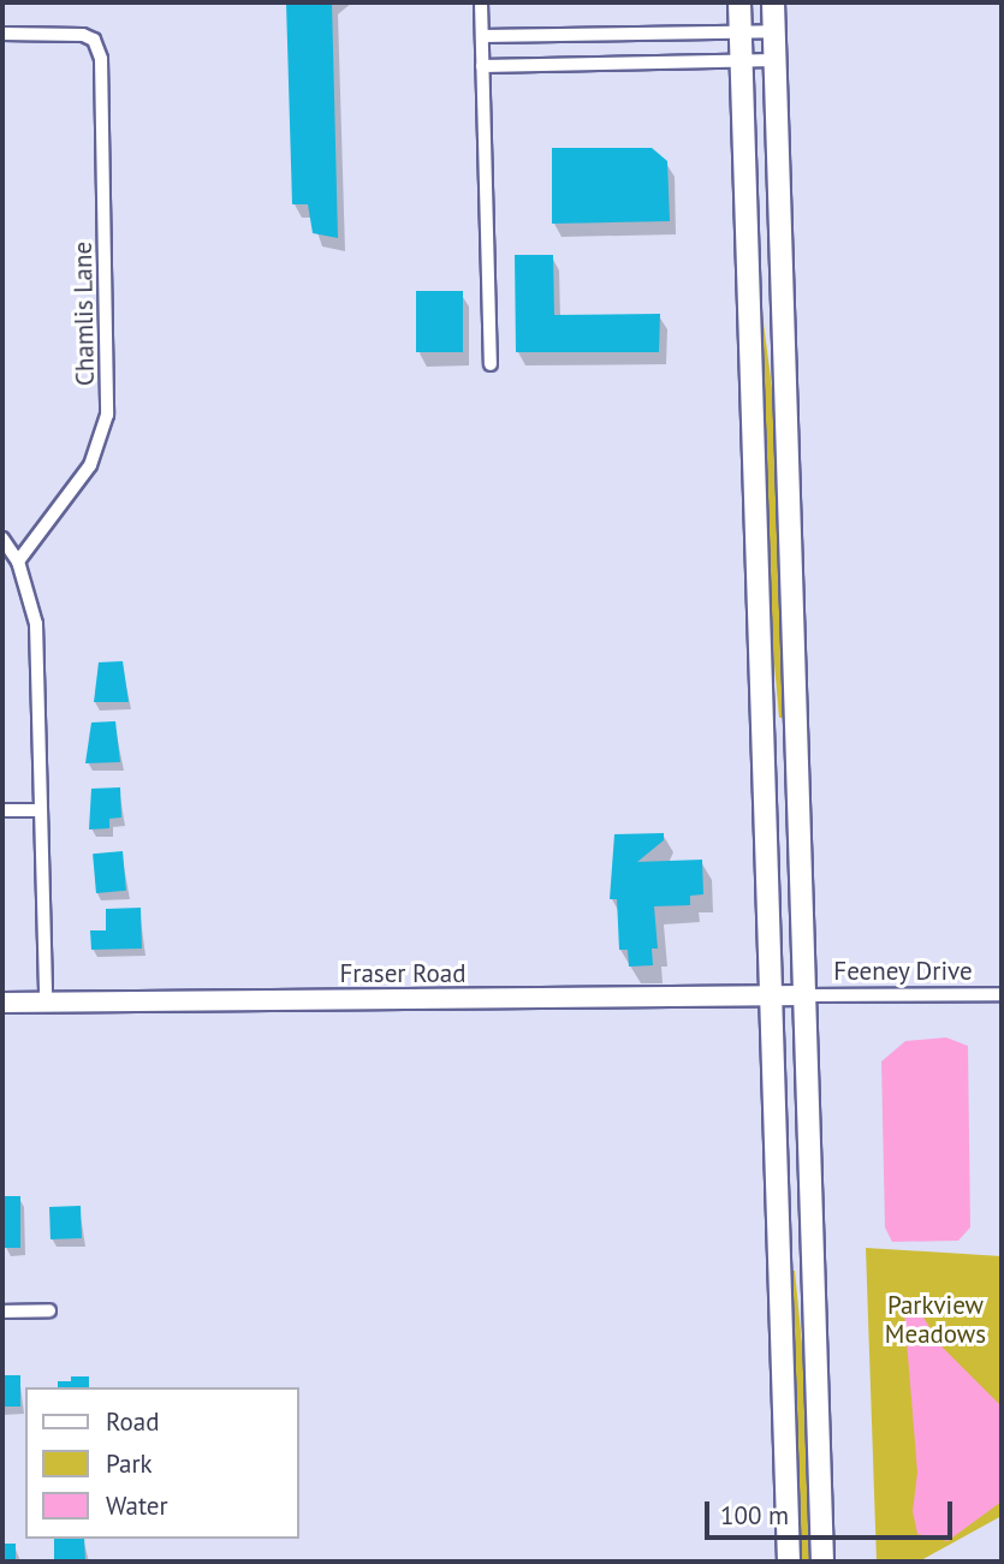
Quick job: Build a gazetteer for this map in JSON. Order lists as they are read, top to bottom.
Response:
{
  "streets": {
    "street": ["Chamlis Lane", "Feeney Drive", "Fraser Road"]
  },
  "crossings": [
    ["Feeney Drive", "Fraser Road"]
  ],
  "parks": ["Parkview Meadows"],
  "legend": ["Road", "Park", "Water"],
  "scale_bar": "100 m"
}
